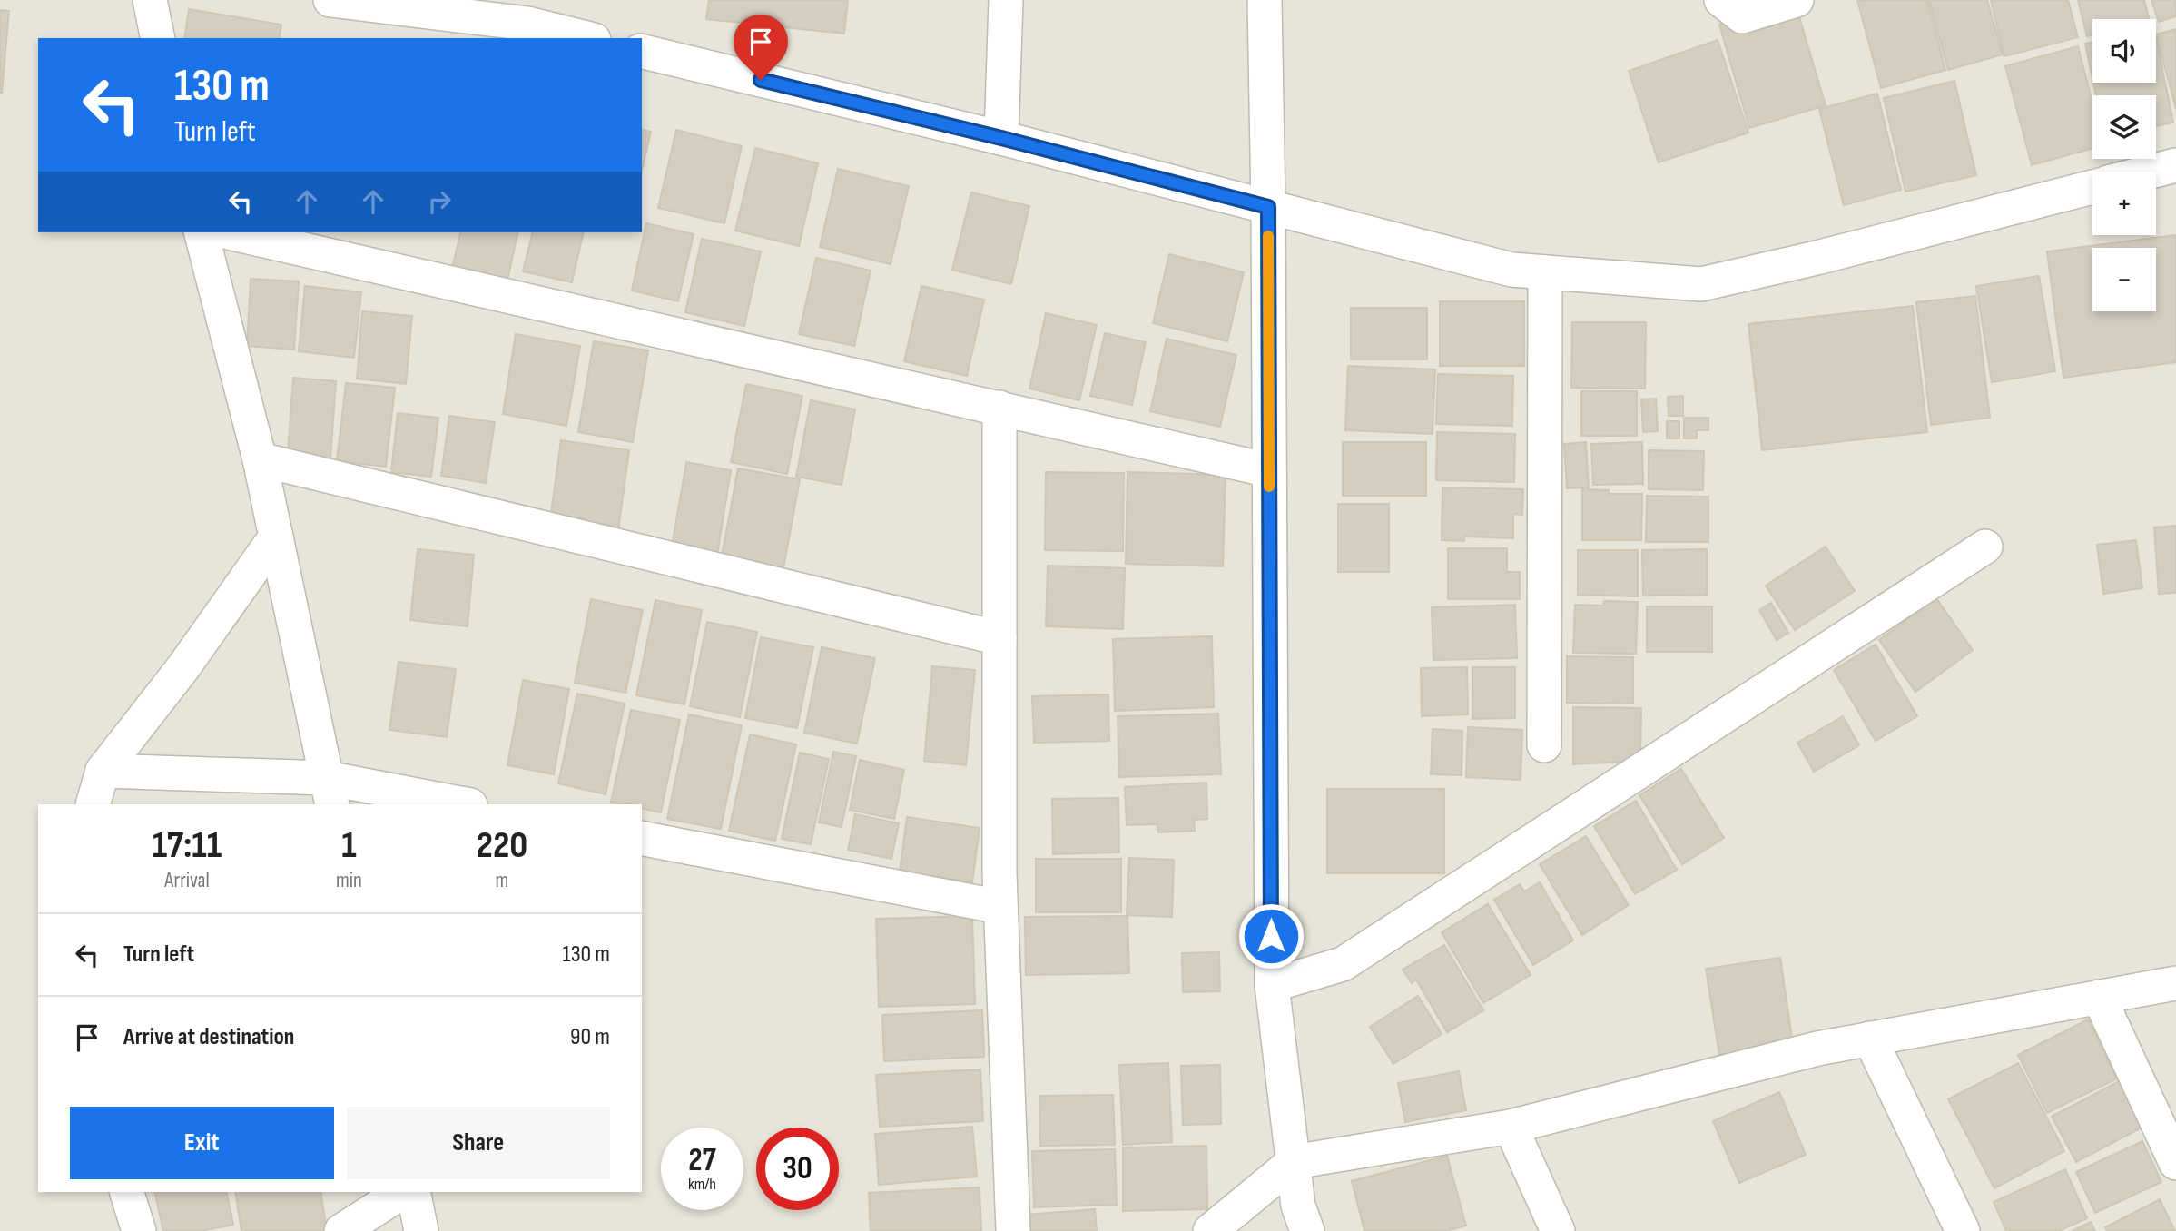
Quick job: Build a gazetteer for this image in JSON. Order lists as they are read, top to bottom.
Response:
{
  "page": {
    "map_buttons": ["+", "−"],
    "turn": ["130 m", "Turn left"],
    "eta": [
      "17:11",
      "Arrival",
      "1",
      "min",
      "220",
      "m"
    ],
    "list": [
      {
        "name": "Turn left",
        "value": "130 m"
      },
      {
        "name": "Arrive at destination",
        "value": "90 m"
      }
    ],
    "buttons": ["Exit", "Share"],
    "speed": "27 km/h",
    "limit": "30"
  }
}
